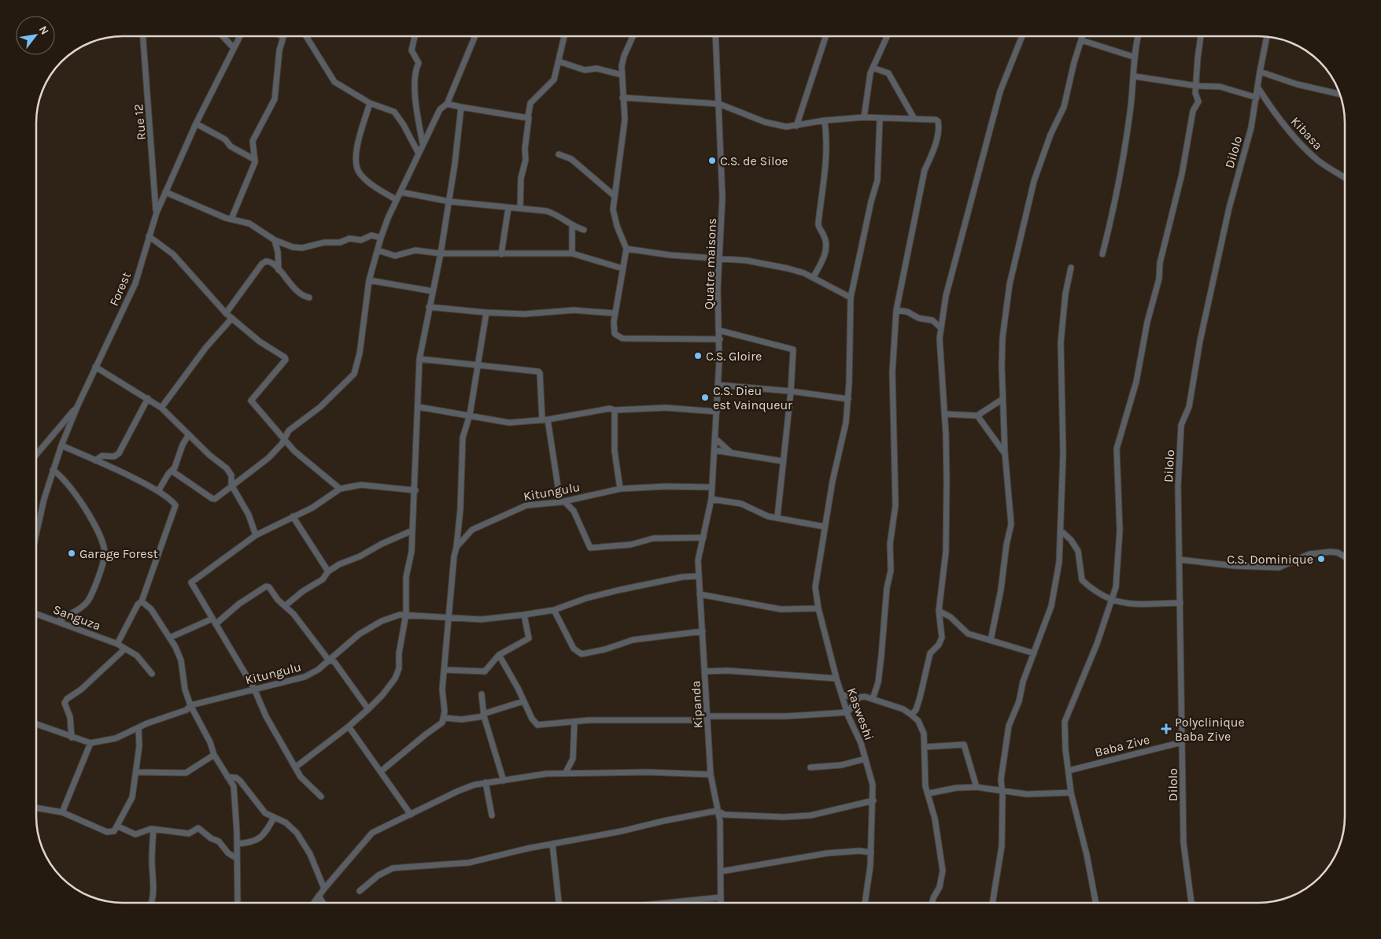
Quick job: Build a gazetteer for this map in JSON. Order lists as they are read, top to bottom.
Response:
{
  "streets": {
    "street": [
      "Rue 12",
      "Kibasa",
      "Dilolo",
      "Quatre maisons",
      "Forest",
      "Kitungulu",
      "Sanguza",
      "Kipanda",
      "Kasweshi",
      "Baba Zive"
    ]
  },
  "crossings": [
    ["Rue 12", "Forest"],
    ["Kibasa", "Dilolo"],
    ["Dilolo", "Baba Zive"],
    ["Quatre maisons", "Kitungulu"],
    ["Quatre maisons", "Kipanda"],
    ["Kitungulu", "Kipanda"]
  ],
  "places": {
    "other": [
      "C.S. de Siloe",
      "C.S. Gloire",
      "C.S. Dieu est Vainqueur",
      "Garage Forest",
      "C.S. Dominique"
    ],
    "health": ["Polyclinique Baba Zive"]
  },
  "north": "top right"
}
